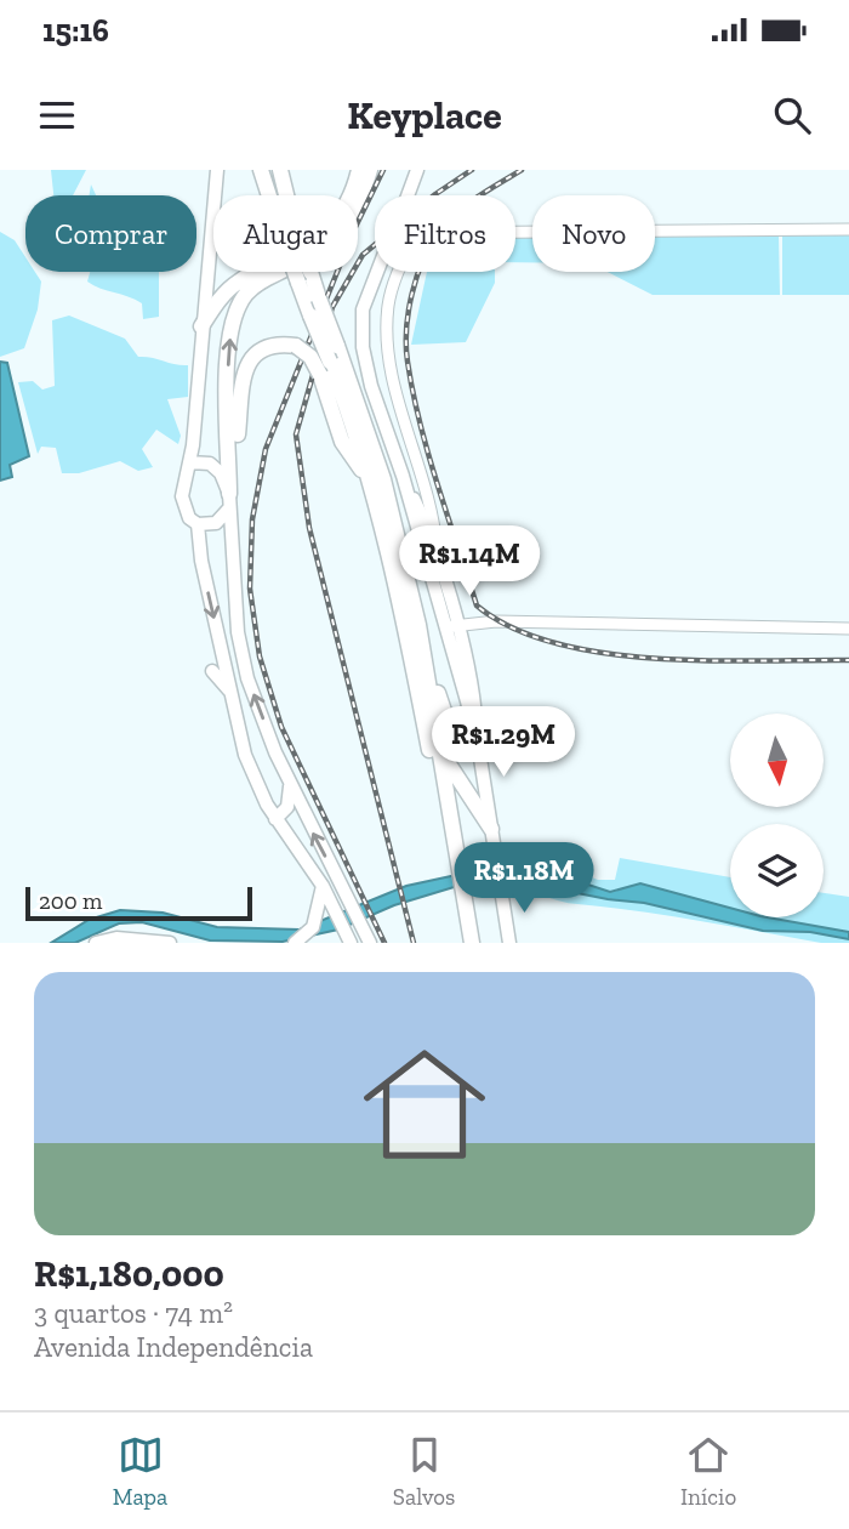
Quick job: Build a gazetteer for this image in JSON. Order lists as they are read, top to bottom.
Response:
{
  "scale_bar": "200 m",
  "north": "bottom",
  "page": {
    "status": "15:16",
    "header": "Keyplace",
    "chip": [
      "Comprar",
      "Alugar",
      "Filtros",
      "Novo"
    ],
    "price": ["R$1.14M", "R$1.29M", "R$1.18M"],
    "scale": "200 m",
    "list": [
      {
        "name": "R$1,180,000",
        "note": "3 quartos · 74 m² · Avenida Independência"
      }
    ],
    "tabs": ["Mapa", "Salvos", "Início"]
  }
}
